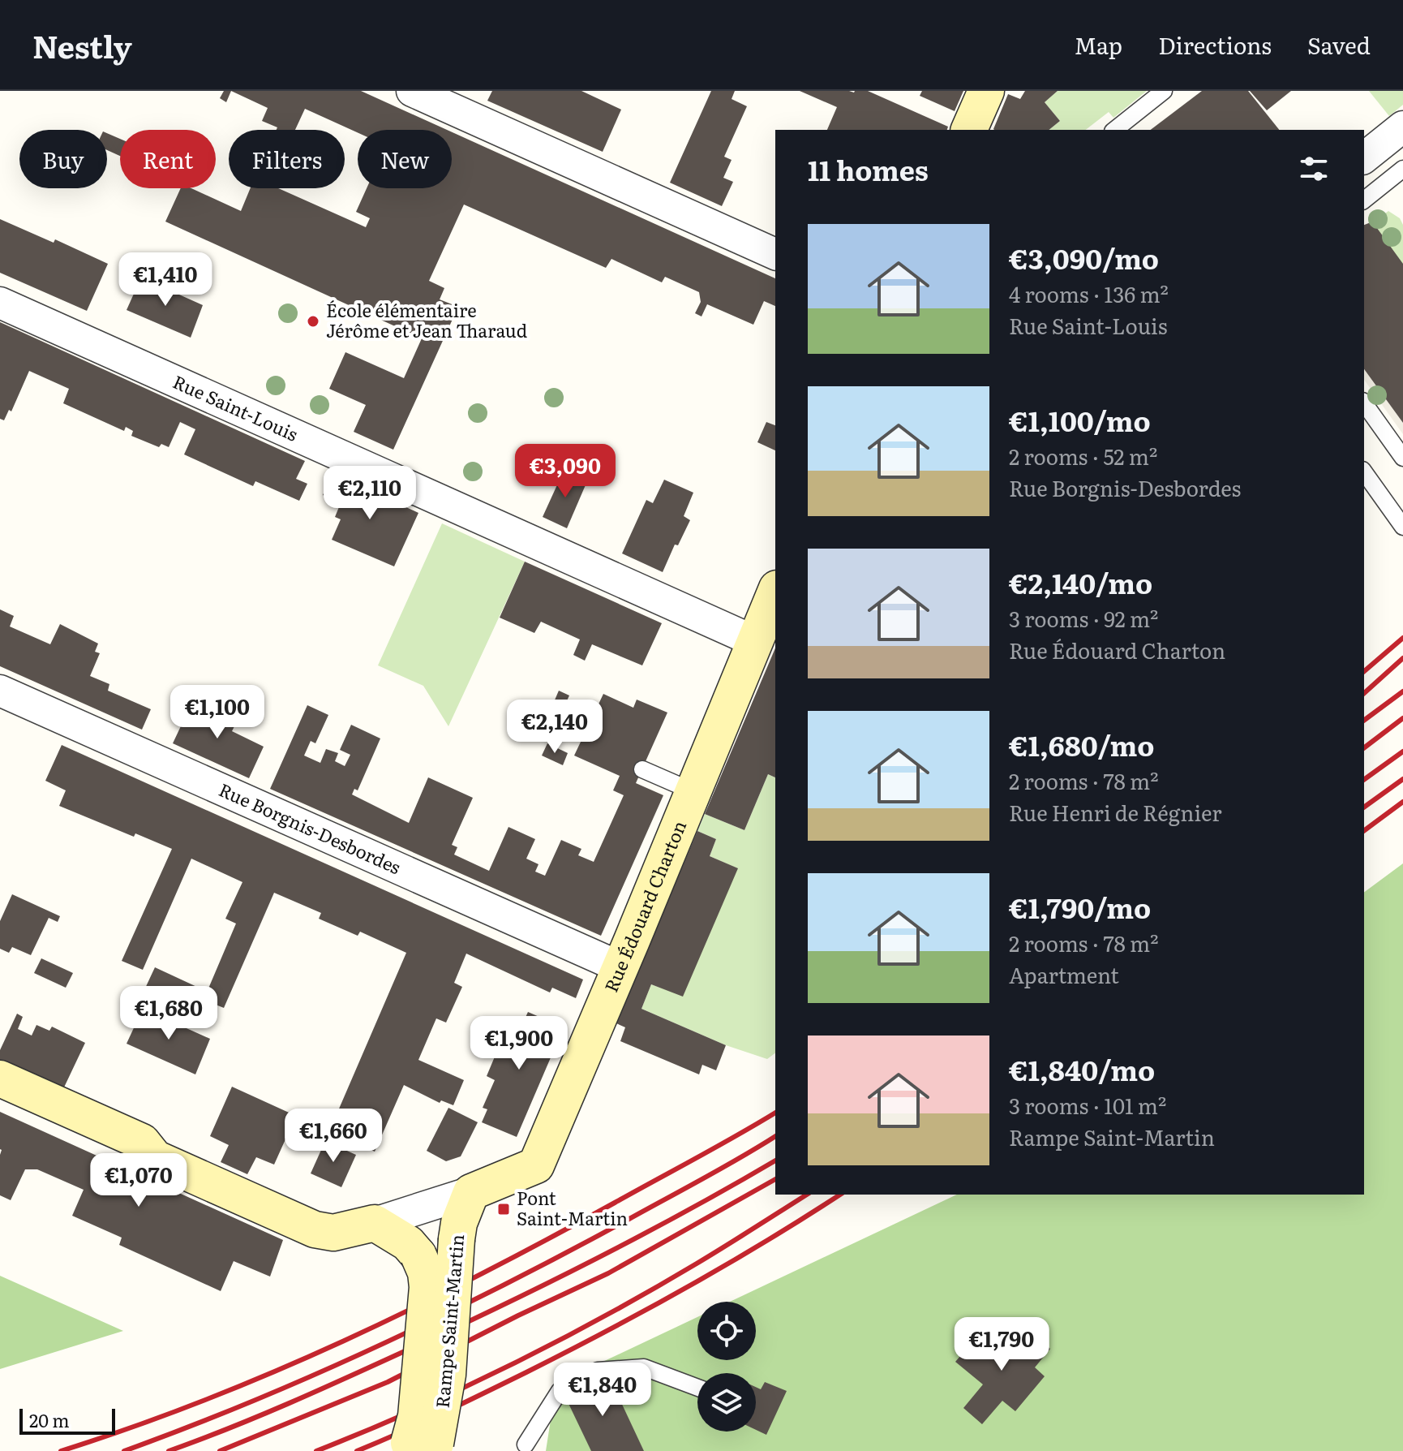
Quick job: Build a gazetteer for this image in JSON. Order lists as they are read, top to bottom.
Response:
{
  "streets": {
    "street": [
      "Rue Saint-Louis",
      "Rue Borgnis-Desbordes",
      "Rue Édouard Charton",
      "Rampe Saint-Martin"
    ]
  },
  "crossings": [
    ["Rue Saint-Louis", "Rue Édouard Charton"],
    ["Rue Borgnis-Desbordes", "Rue Édouard Charton"],
    ["Rue Édouard Charton", "Rampe Saint-Martin"]
  ],
  "places": {
    "other": ["École élémentaire Jérôme et Jean Tharaud"],
    "transit": ["Pont Saint-Martin"]
  },
  "scale_bar": "20 m",
  "page": {
    "header": "Nestly",
    "nav": ["Map", "Directions", "Saved"],
    "chip": [
      "Buy",
      "Rent",
      "Filters",
      "New"
    ],
    "heading": "11 homes",
    "list": [
      {
        "name": "€3,090/mo",
        "note": "4 rooms · 136 m² · Rue Saint-Louis"
      },
      {
        "name": "€1,100/mo",
        "note": "2 rooms · 52 m² · Rue Borgnis-Desbordes"
      },
      {
        "name": "€2,140/mo",
        "note": "3 rooms · 92 m² · Rue Édouard Charton"
      },
      {
        "name": "€1,680/mo",
        "note": "2 rooms · 78 m² · Rue Henri de Régnier"
      },
      {
        "name": "€1,790/mo",
        "note": "2 rooms · 78 m² · Apartment"
      },
      {
        "name": "€1,840/mo",
        "note": "3 rooms · 101 m² · Rampe Saint-Martin"
      }
    ],
    "price": [
      "€1,410",
      "€3,090",
      "€2,110",
      "€1,100",
      "€2,140",
      "€1,680",
      "€1,900",
      "€1,660",
      "€1,070",
      "€1,790",
      "€1,840"
    ],
    "scale": "20 m"
  }
}
